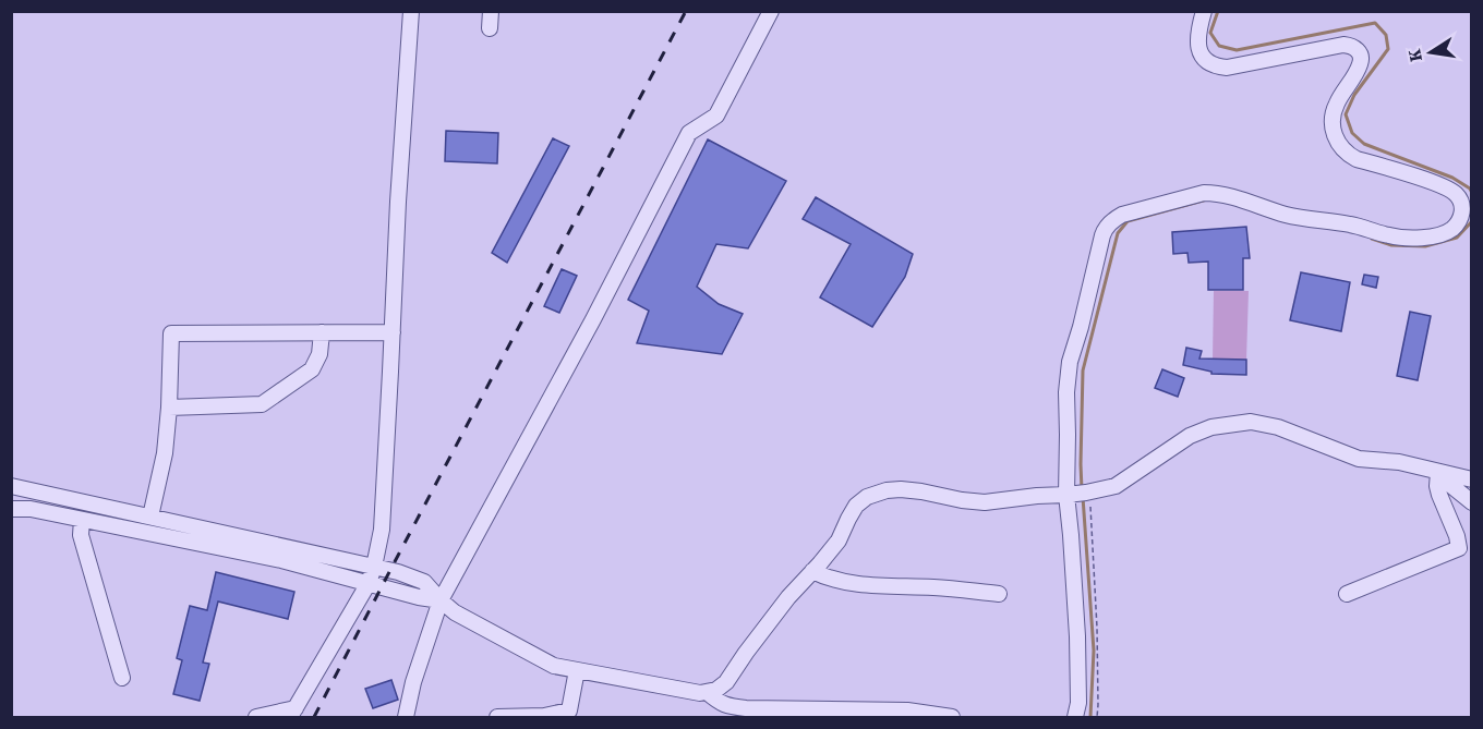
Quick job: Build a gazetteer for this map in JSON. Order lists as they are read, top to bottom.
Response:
{
  "north": "left"
}
